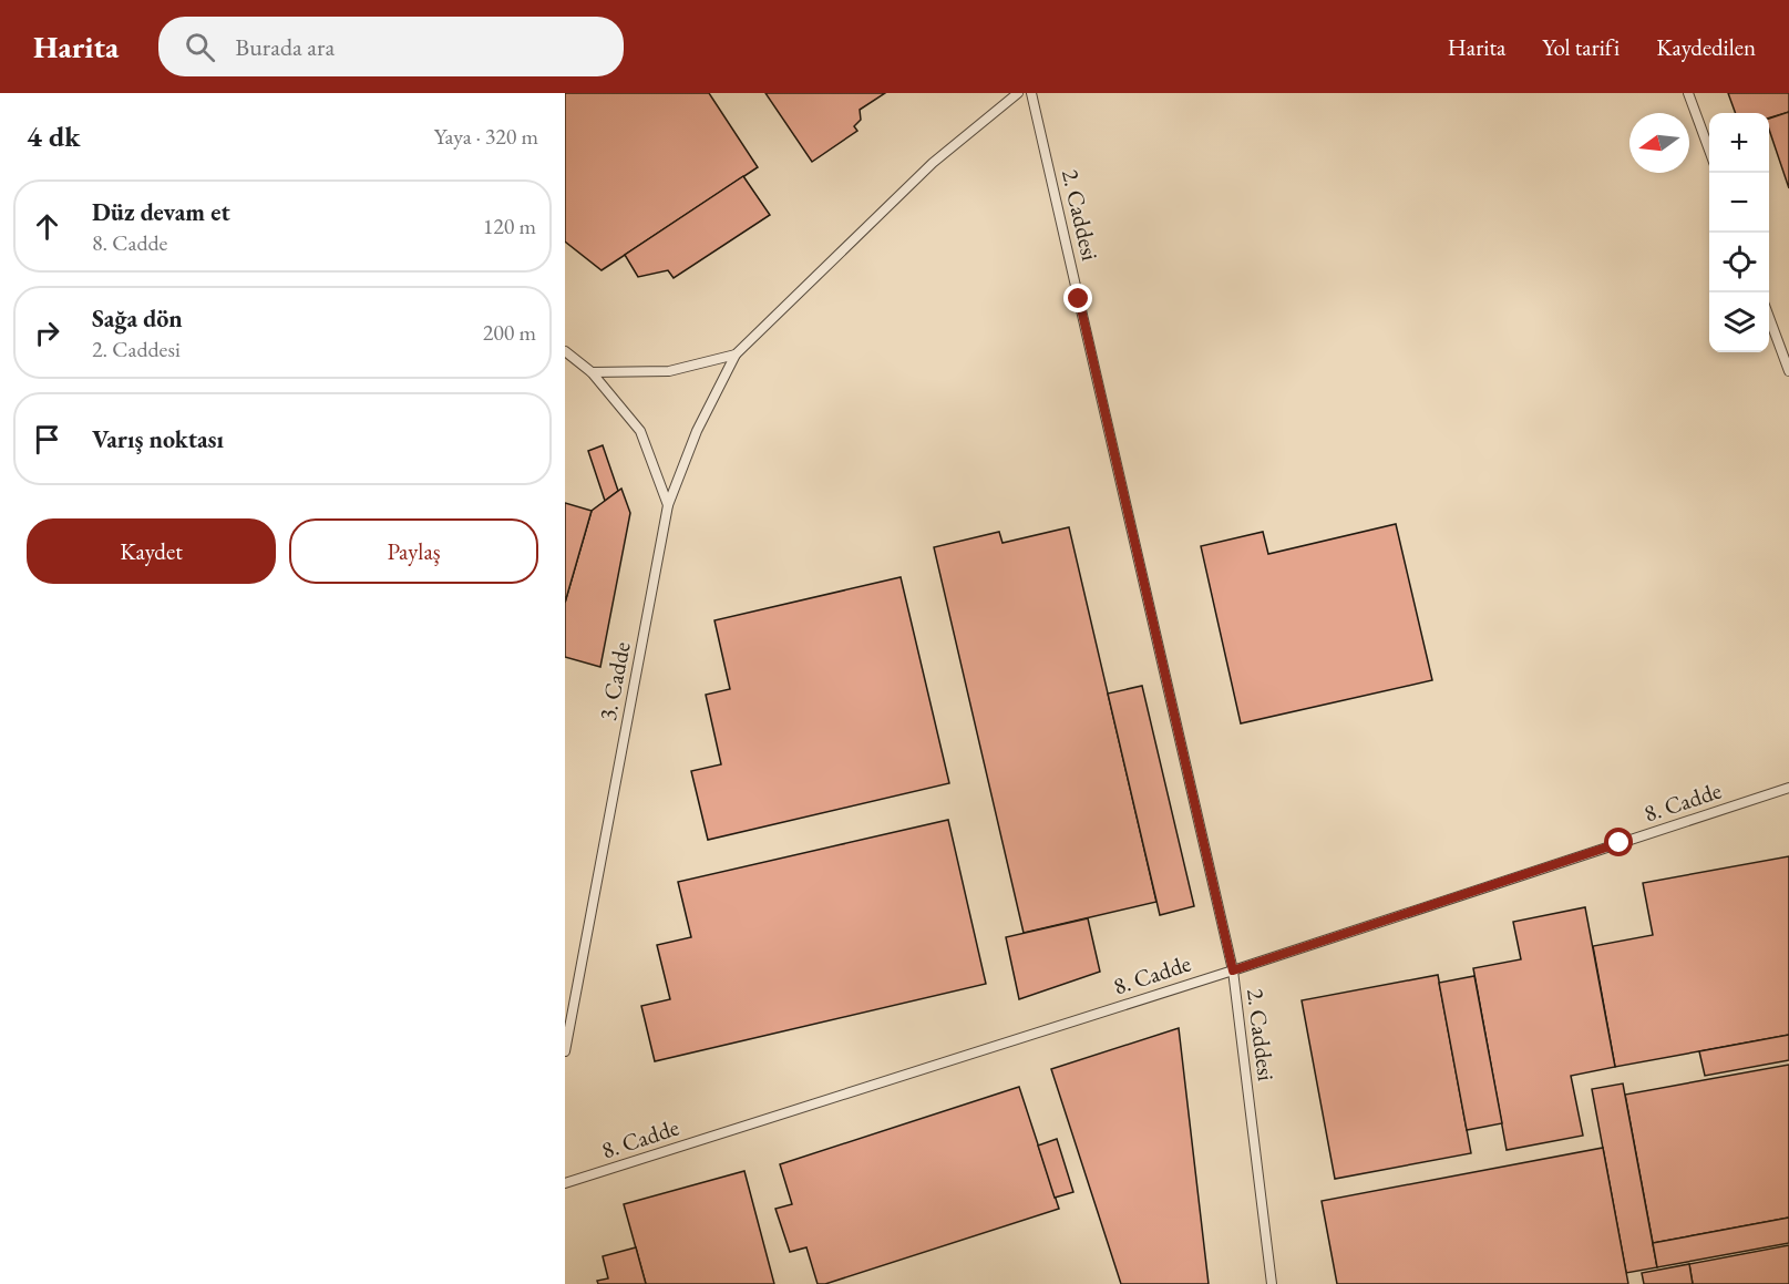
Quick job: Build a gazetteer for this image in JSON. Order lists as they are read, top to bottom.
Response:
{
  "streets": {
    "lane": ["2. Caddesi", "3. Cadde", "8. Cadde"]
  },
  "crossings": [
    ["2. Caddesi", "8. Cadde"]
  ],
  "north": "left",
  "page": {
    "header": "Harita",
    "search": "Burada ara",
    "nav": ["Harita", "Yol tarifi", "Kaydedilen"],
    "heading": ["4 dk", "Yaya · 320 m"],
    "map_buttons": ["+", "−"],
    "list": [
      ["Düz devam et", "8. Cadde", "120 m"],
      ["Sağa dön", "2. Caddesi", "200 m"],
      "Varış noktası"
    ],
    "buttons": ["Kaydet", "Paylaş"]
  }
}
